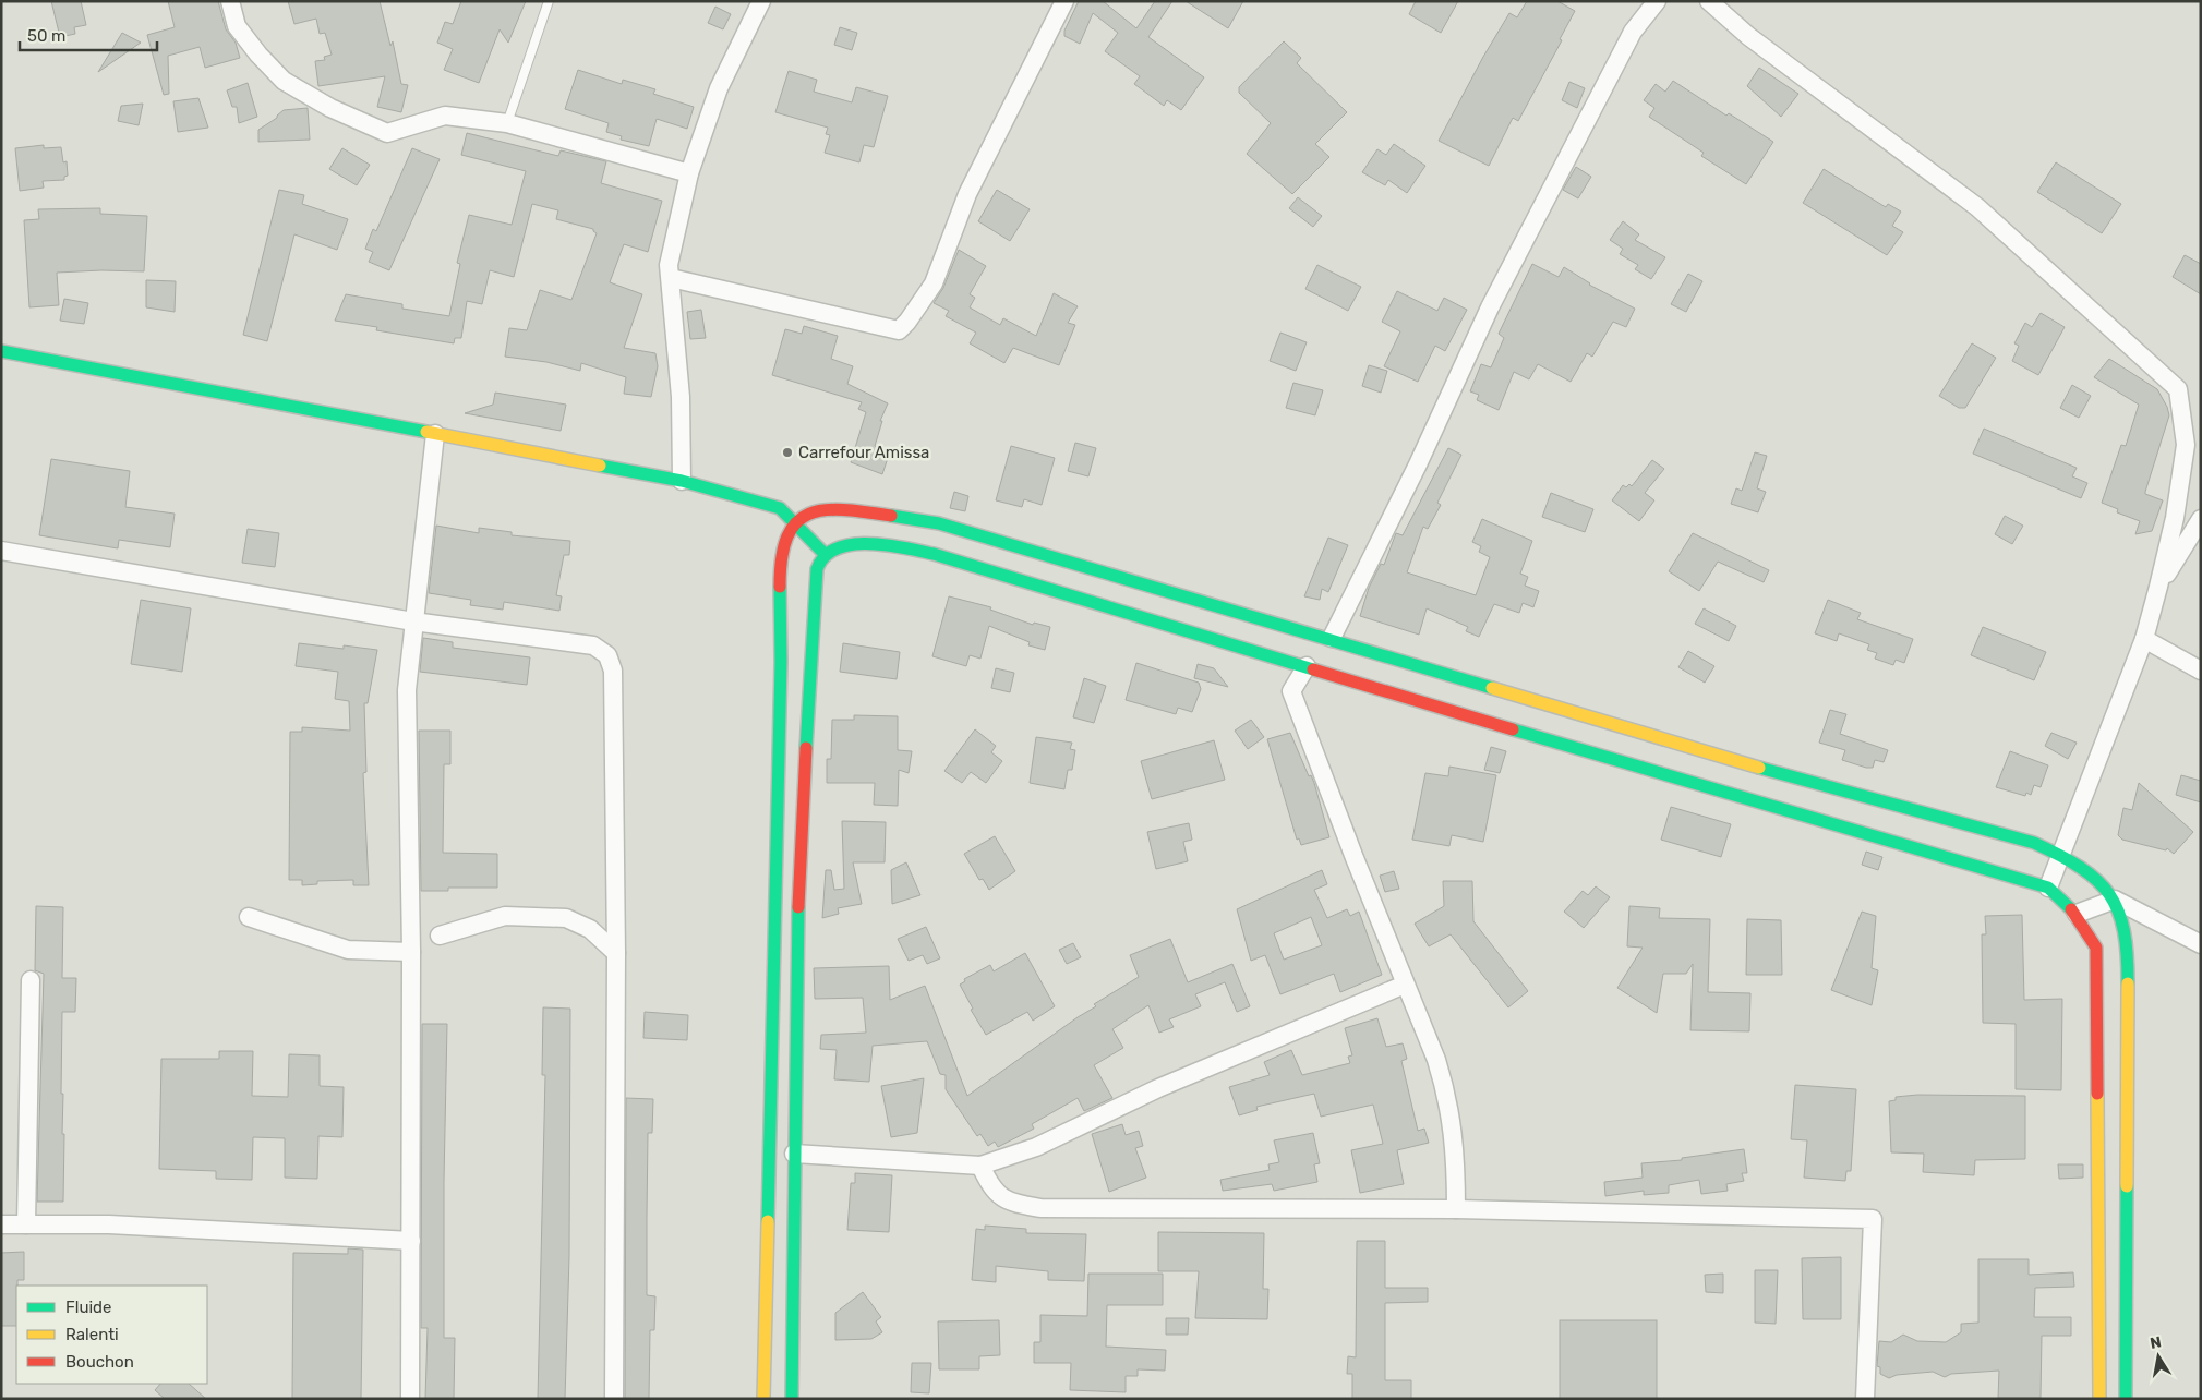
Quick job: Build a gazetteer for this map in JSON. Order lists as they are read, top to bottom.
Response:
{
  "places": ["Carrefour Amissa"],
  "legend": ["Fluide", "Ralenti", "Bouchon"],
  "scale_bar": "50 m",
  "north": "top"
}
